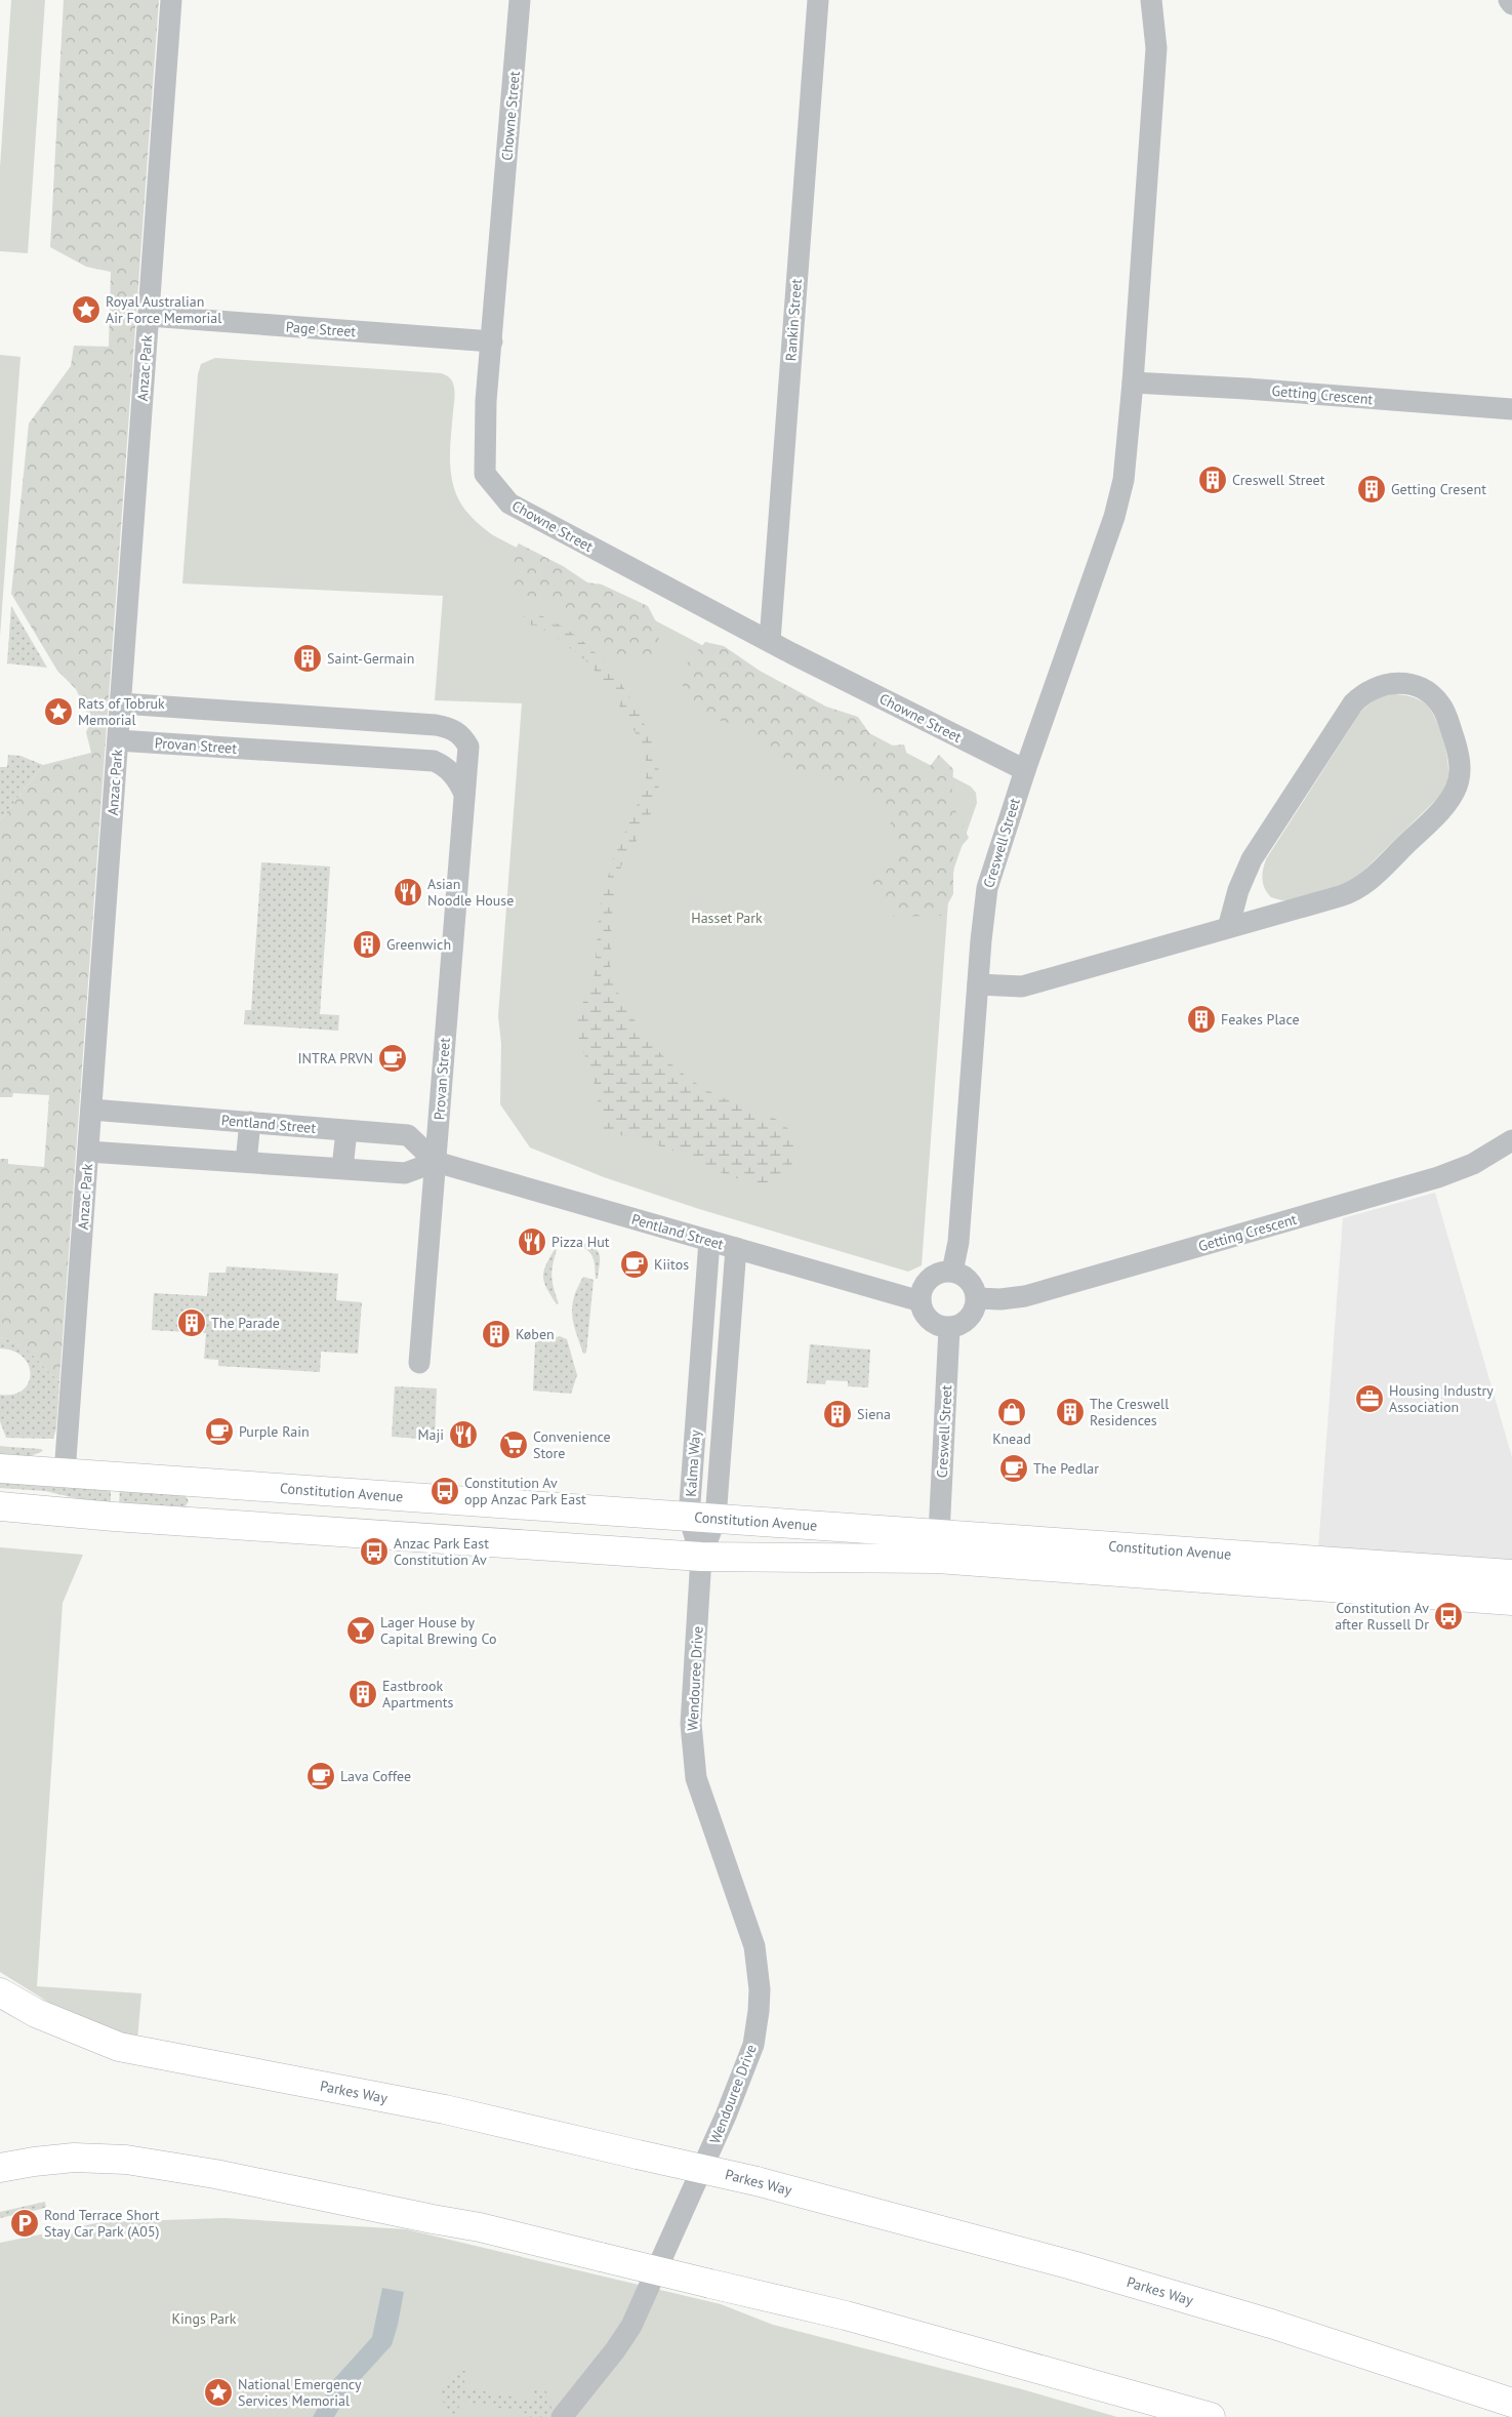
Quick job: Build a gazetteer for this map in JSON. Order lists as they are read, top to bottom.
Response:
{
  "streets": {
    "street": [
      "Chowne Street",
      "Rankin Street",
      "Page Street",
      "Anzac Park",
      "Getting Crescent",
      "Provan Street",
      "Creswell Street",
      "Pentland Street",
      "Kalma Way",
      "Constitution Avenue",
      "Wendouree Drive",
      "Parkes Way"
    ]
  },
  "crossings": [
    ["Chowne Street", "Rankin Street"],
    ["Chowne Street", "Page Street"],
    ["Chowne Street", "Creswell Street"],
    ["Page Street", "Anzac Park"],
    ["Anzac Park", "Provan Street"],
    ["Anzac Park", "Pentland Street"],
    ["Anzac Park", "Constitution Avenue"],
    ["Getting Crescent", "Creswell Street"],
    ["Getting Crescent", "Pentland Street"],
    ["Provan Street", "Pentland Street"],
    ["Creswell Street", "Pentland Street"],
    ["Creswell Street", "Constitution Avenue"],
    ["Pentland Street", "Kalma Way"],
    ["Kalma Way", "Constitution Avenue"],
    ["Kalma Way", "Wendouree Drive"],
    ["Constitution Avenue", "Wendouree Drive"]
  ],
  "parks": ["Hasset Park", "Kings Park"],
  "places": {
    "place": ["Royal Australian Air Force Memorial", "Rats of Tobruk Memorial", "National Emergency Services Memorial"],
    "building": [
      "Creswell Street",
      "Getting Cresent",
      "Saint-Germain",
      "Greenwich",
      "Feakes Place",
      "The Parade",
      "Køben",
      "The Creswell Residences",
      "Siena",
      "Eastbrook Apartments"
    ],
    "restaurant": ["Asian Noodle House", "Pizza Hut", "Maji"],
    "cafe": [
      "INTRA PRVN",
      "Kiitos",
      "Purple Rain",
      "The Pedlar",
      "Lava Coffee"
    ],
    "office": ["Housing Industry Association"],
    "shop": ["Knead"],
    "supermarket": ["Convenience Store"],
    "bus stop": ["Constitution Av opp Anzac Park East", "Anzac Park East Constitution Av", "Constitution Av after Russell Dr"],
    "bar": ["Lager House by Capital Brewing Co"],
    "parking": ["Rond Terrace Short Stay Car Park (A05)"]
  }
}
